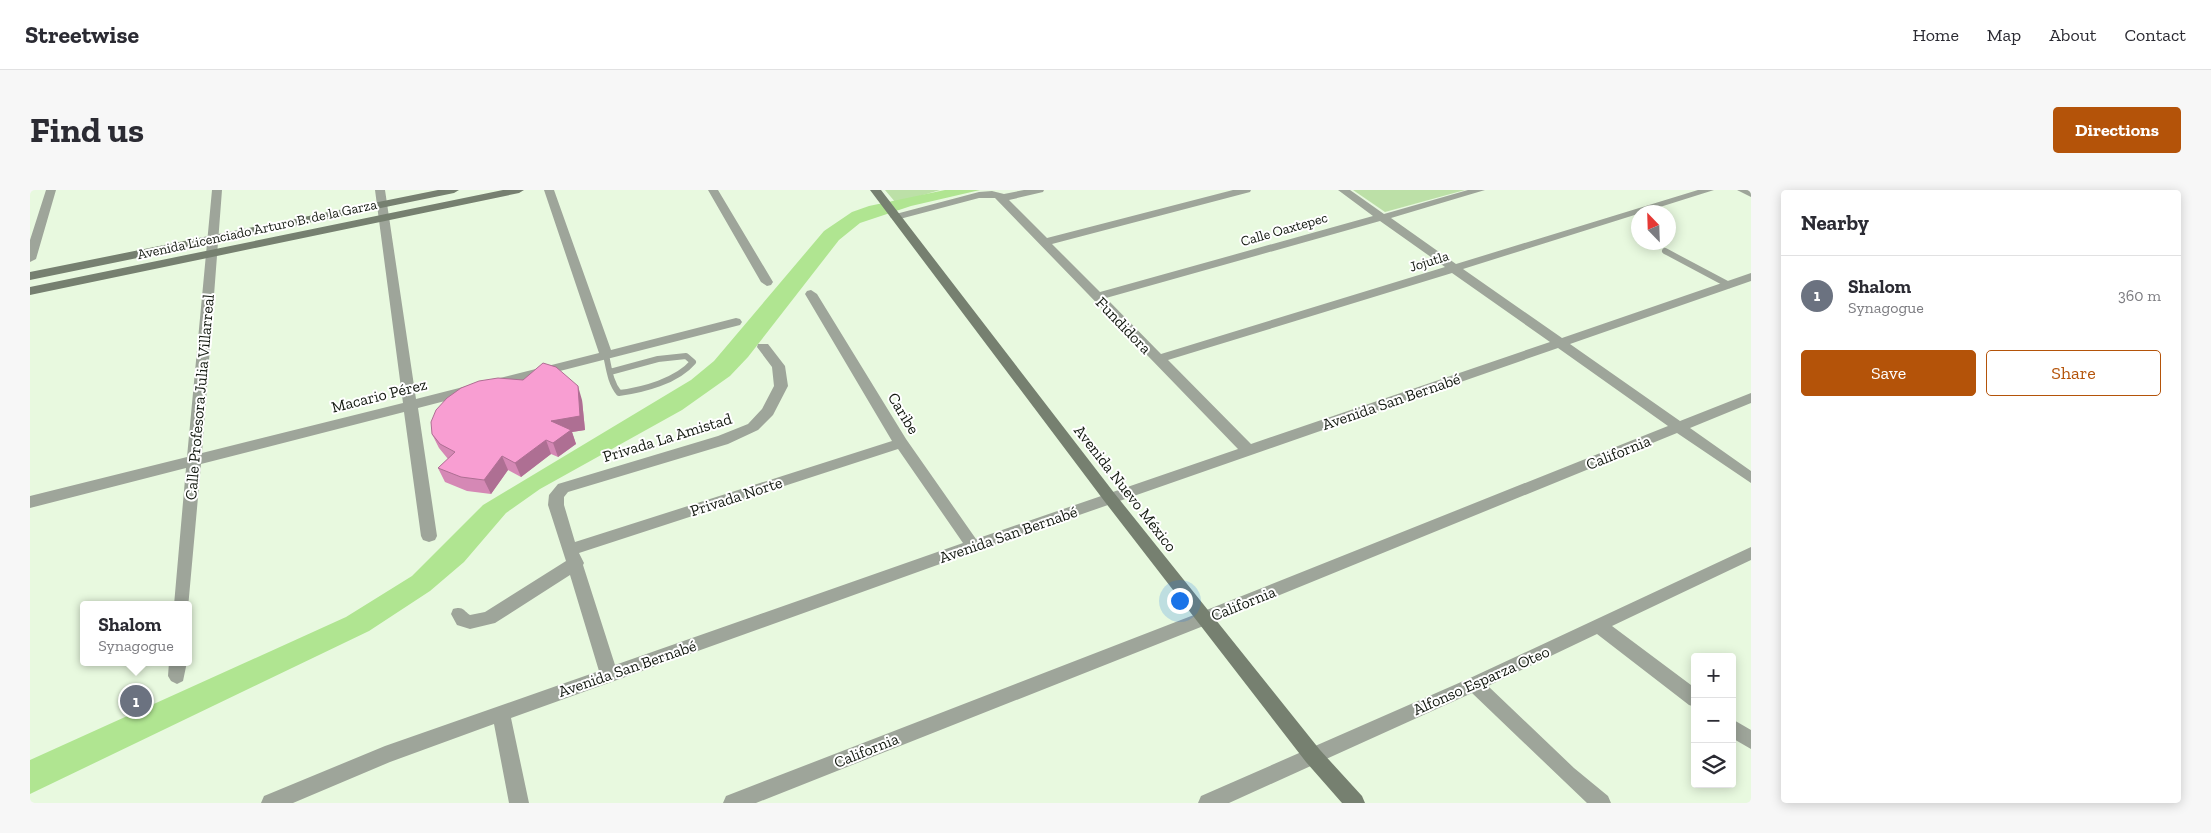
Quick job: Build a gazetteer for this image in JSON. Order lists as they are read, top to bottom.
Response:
{
  "streets": {
    "street": [
      "Avenida Licenciado Arturo B. de la Garza",
      "Calle Oaxtepec",
      "Jojutla",
      "Fundidora",
      "Macario Pérez",
      "Calle Profesora Julia Villarreal",
      "Avenida San Bernabé",
      "Caribe",
      "Privada La Amistad",
      "California",
      "Avenida Nuevo México",
      "Privada Norte",
      "Alfonso Esparza Oteo"
    ]
  },
  "crossings": [
    ["Avenida Licenciado Arturo B. de la Garza", "Calle Profesora Julia Villarreal"],
    ["Calle Oaxtepec", "Fundidora"],
    ["Jojutla", "Fundidora"],
    ["Fundidora", "Avenida San Bernabé"],
    ["Macario Pérez", "Calle Profesora Julia Villarreal"],
    ["Avenida San Bernabé", "Caribe"],
    ["Avenida San Bernabé", "Avenida Nuevo México"],
    ["Caribe", "Privada Norte"],
    ["Privada La Amistad", "Privada Norte"],
    ["California", "Avenida Nuevo México"],
    ["Avenida Nuevo México", "Alfonso Esparza Oteo"]
  ],
  "north": "top left",
  "page": {
    "header": "Streetwise",
    "nav": [
      "Home",
      "Map",
      "About",
      "Contact"
    ],
    "buttons": [
      "Directions",
      ["Save", "Share"]
    ],
    "title": "Find us",
    "heading": "Nearby",
    "list": [
      {
        "mark": "1",
        "name": "Shalom",
        "note": "Synagogue",
        "value": "360 m"
      }
    ],
    "popup": ["Shalom", "Synagogue"],
    "map_buttons": ["+", "−"],
    "pins": "1"
  }
}
